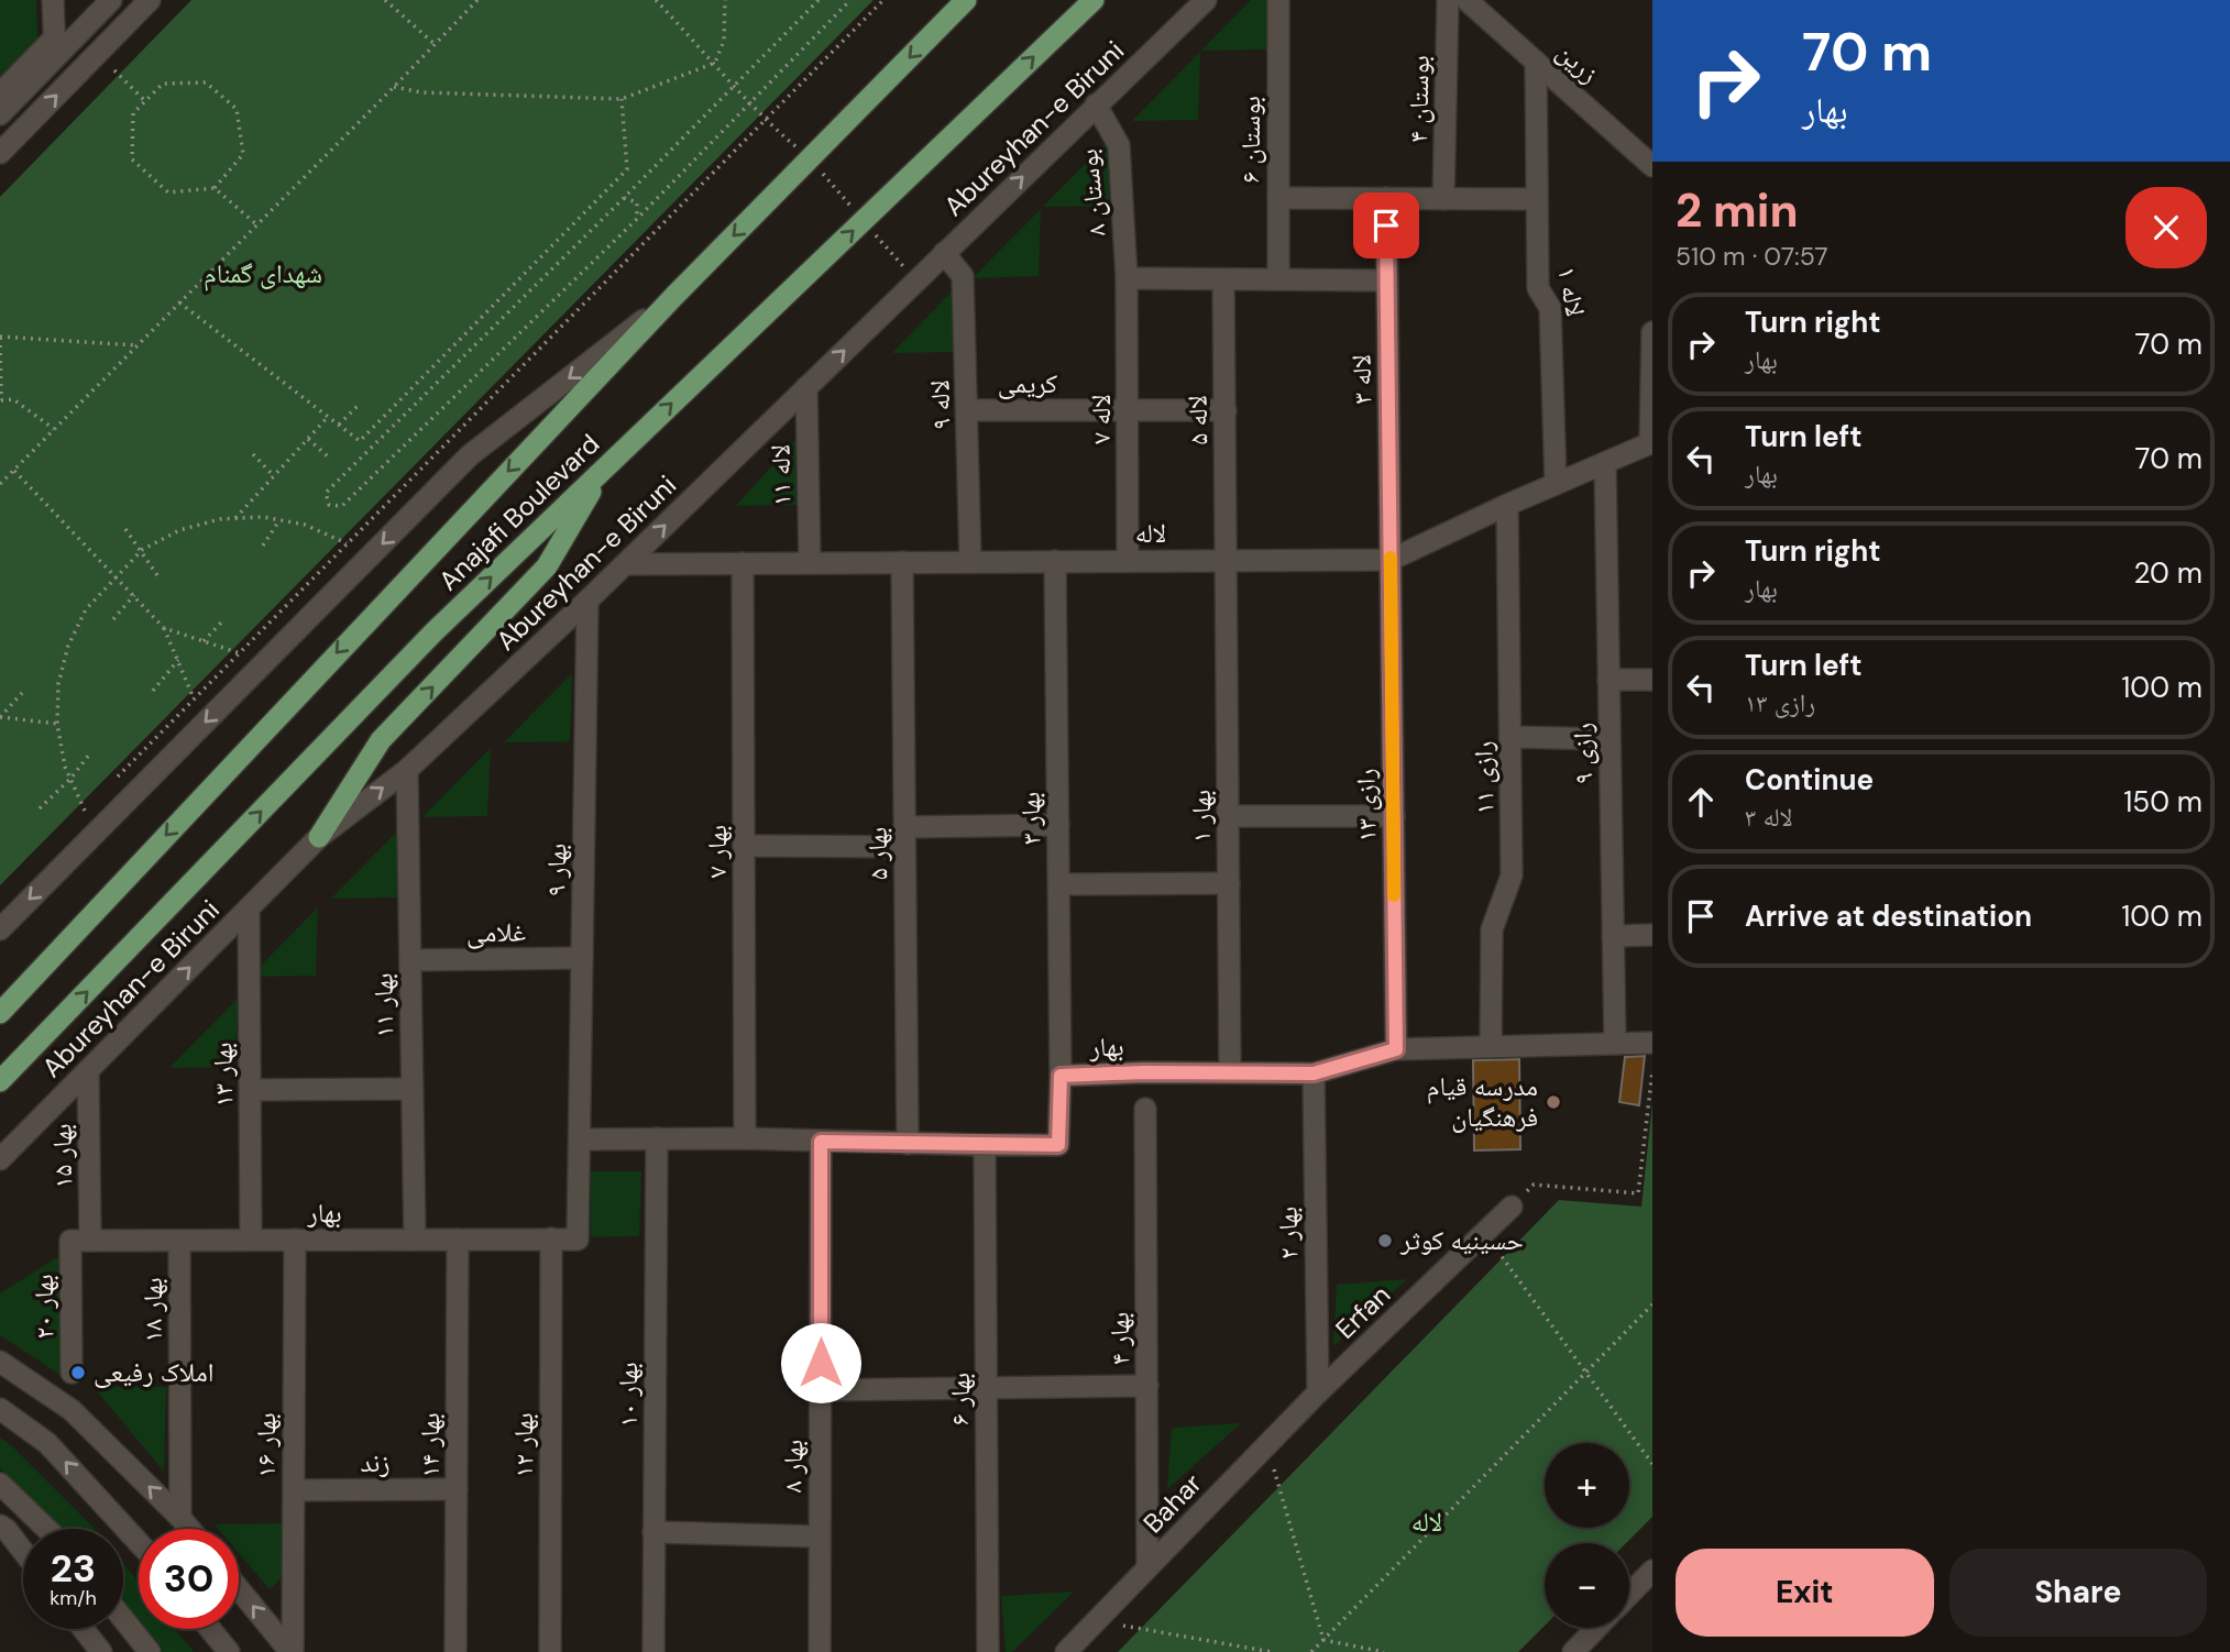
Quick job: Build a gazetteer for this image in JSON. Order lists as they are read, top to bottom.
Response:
{
  "streets": {
    "main road": ["Anajafi Boulevard"],
    "street": [
      "زرین",
      "بوستان ۴",
      "Abureyhan-e Biruni",
      "بوستان ۶",
      "بوستان ۸",
      "لاله ۱",
      "لاله ۳",
      "کریمی",
      "لاله ۹",
      "لاله ۷",
      "لاله ۵",
      "لاله ۱۱",
      "لاله",
      "رازی ۹",
      "رازی ۱۱",
      "رازی ۱۳",
      "بهار ۱",
      "بهار ۳",
      "بهار ۷",
      "بهار ۵",
      "بهار ۹",
      "غلامی",
      "بهار ۱۱",
      "بهار",
      "بهار ۱۳",
      "بهار ۱۵",
      "بهار ۲",
      "بهار ۲۰",
      "بهار ۱۸",
      "Erfan",
      "بهار ۴",
      "بهار ۱۰",
      "بهار ۶",
      "بهار ۱۶",
      "بهار ۱۴",
      "بهار ۱۲",
      "زند",
      "بهار ۸",
      "Bahar"
    ]
  },
  "crossings": [
    ["زرین", "لاله ۱"],
    ["Abureyhan-e Biruni", "بوستان ۸"],
    ["Abureyhan-e Biruni", "لاله ۹"],
    ["Abureyhan-e Biruni", "لاله ۱۱"],
    ["Abureyhan-e Biruni", "لاله"],
    ["Abureyhan-e Biruni", "بهار ۹"],
    ["Abureyhan-e Biruni", "بهار ۱۱"],
    ["Abureyhan-e Biruni", "بهار ۱۳"],
    ["Abureyhan-e Biruni", "بهار ۱۵"],
    ["بوستان ۸", "لاله ۷"],
    ["لاله ۱", "لاله"],
    ["لاله ۳", "لاله"],
    ["لاله ۳", "رازی ۱۳"],
    ["کریمی", "لاله ۹"],
    ["کریمی", "لاله ۷"],
    ["کریمی", "لاله ۵"],
    ["لاله ۹", "لاله"],
    ["لاله ۷", "لاله"],
    ["لاله ۵", "لاله"],
    ["لاله ۵", "بهار ۱"],
    ["لاله ۱۱", "لاله"],
    ["لاله", "رازی ۹"],
    ["لاله", "رازی ۱۱"],
    ["لاله", "رازی ۱۳"],
    ["لاله", "بهار ۱"],
    ["لاله", "بهار ۳"],
    ["لاله", "بهار ۷"],
    ["لاله", "بهار ۵"],
    ["رازی ۹", "بهار"],
    ["رازی ۱۱", "بهار"],
    ["رازی ۱۳", "بهار"],
    ["بهار ۱", "بهار"],
    ["بهار ۳", "بهار"],
    ["بهار ۷", "بهار"],
    ["بهار ۵", "بهار"],
    ["بهار ۹", "غلامی"],
    ["بهار ۹", "بهار"],
    ["غلامی", "بهار ۱۱"],
    ["بهار ۱۱", "بهار"],
    ["بهار", "بهار ۱۳"],
    ["بهار", "بهار ۱۵"],
    ["بهار", "بهار ۲"],
    ["بهار", "بهار ۲۰"],
    ["بهار", "بهار ۱۸"],
    ["بهار", "بهار ۱۰"],
    ["بهار", "بهار ۶"],
    ["بهار", "بهار ۱۶"],
    ["بهار", "بهار ۱۴"],
    ["بهار", "بهار ۱۲"],
    ["بهار", "بهار ۸"],
    ["بهار ۱۵", "بهار ۲۰"],
    ["بهار ۲", "Erfan"],
    ["بهار ۲", "Bahar"],
    ["Erfan", "Bahar"],
    ["بهار ۴", "Bahar"],
    ["بهار ۱۶", "زند"],
    ["بهار ۱۴", "زند"]
  ],
  "parks": ["شهدای گمنام", "لاله"],
  "places": ["مدرسه قیام فرهنگیان", "حسینیه کوثر", "املاک رفیعی"],
  "page": {
    "turn": ["70 m", "بهار"],
    "heading": ["2 min", "510 m · 07:57"],
    "list": [
      {
        "name": "Turn right",
        "note": "بهار",
        "value": "70 m"
      },
      {
        "name": "Turn left",
        "note": "بهار",
        "value": "70 m"
      },
      {
        "name": "Turn right",
        "note": "بهار",
        "value": "20 m"
      },
      {
        "name": "Turn left",
        "note": "رازی ۱۳",
        "value": "100 m"
      },
      {
        "name": "Continue",
        "note": "لاله ۳",
        "value": "150 m"
      },
      {
        "name": "Arrive at destination",
        "value": "100 m"
      }
    ],
    "map_buttons": ["+", "−"],
    "speed": "23 km/h",
    "limit": "30",
    "buttons": ["Exit", "Share"]
  }
}
